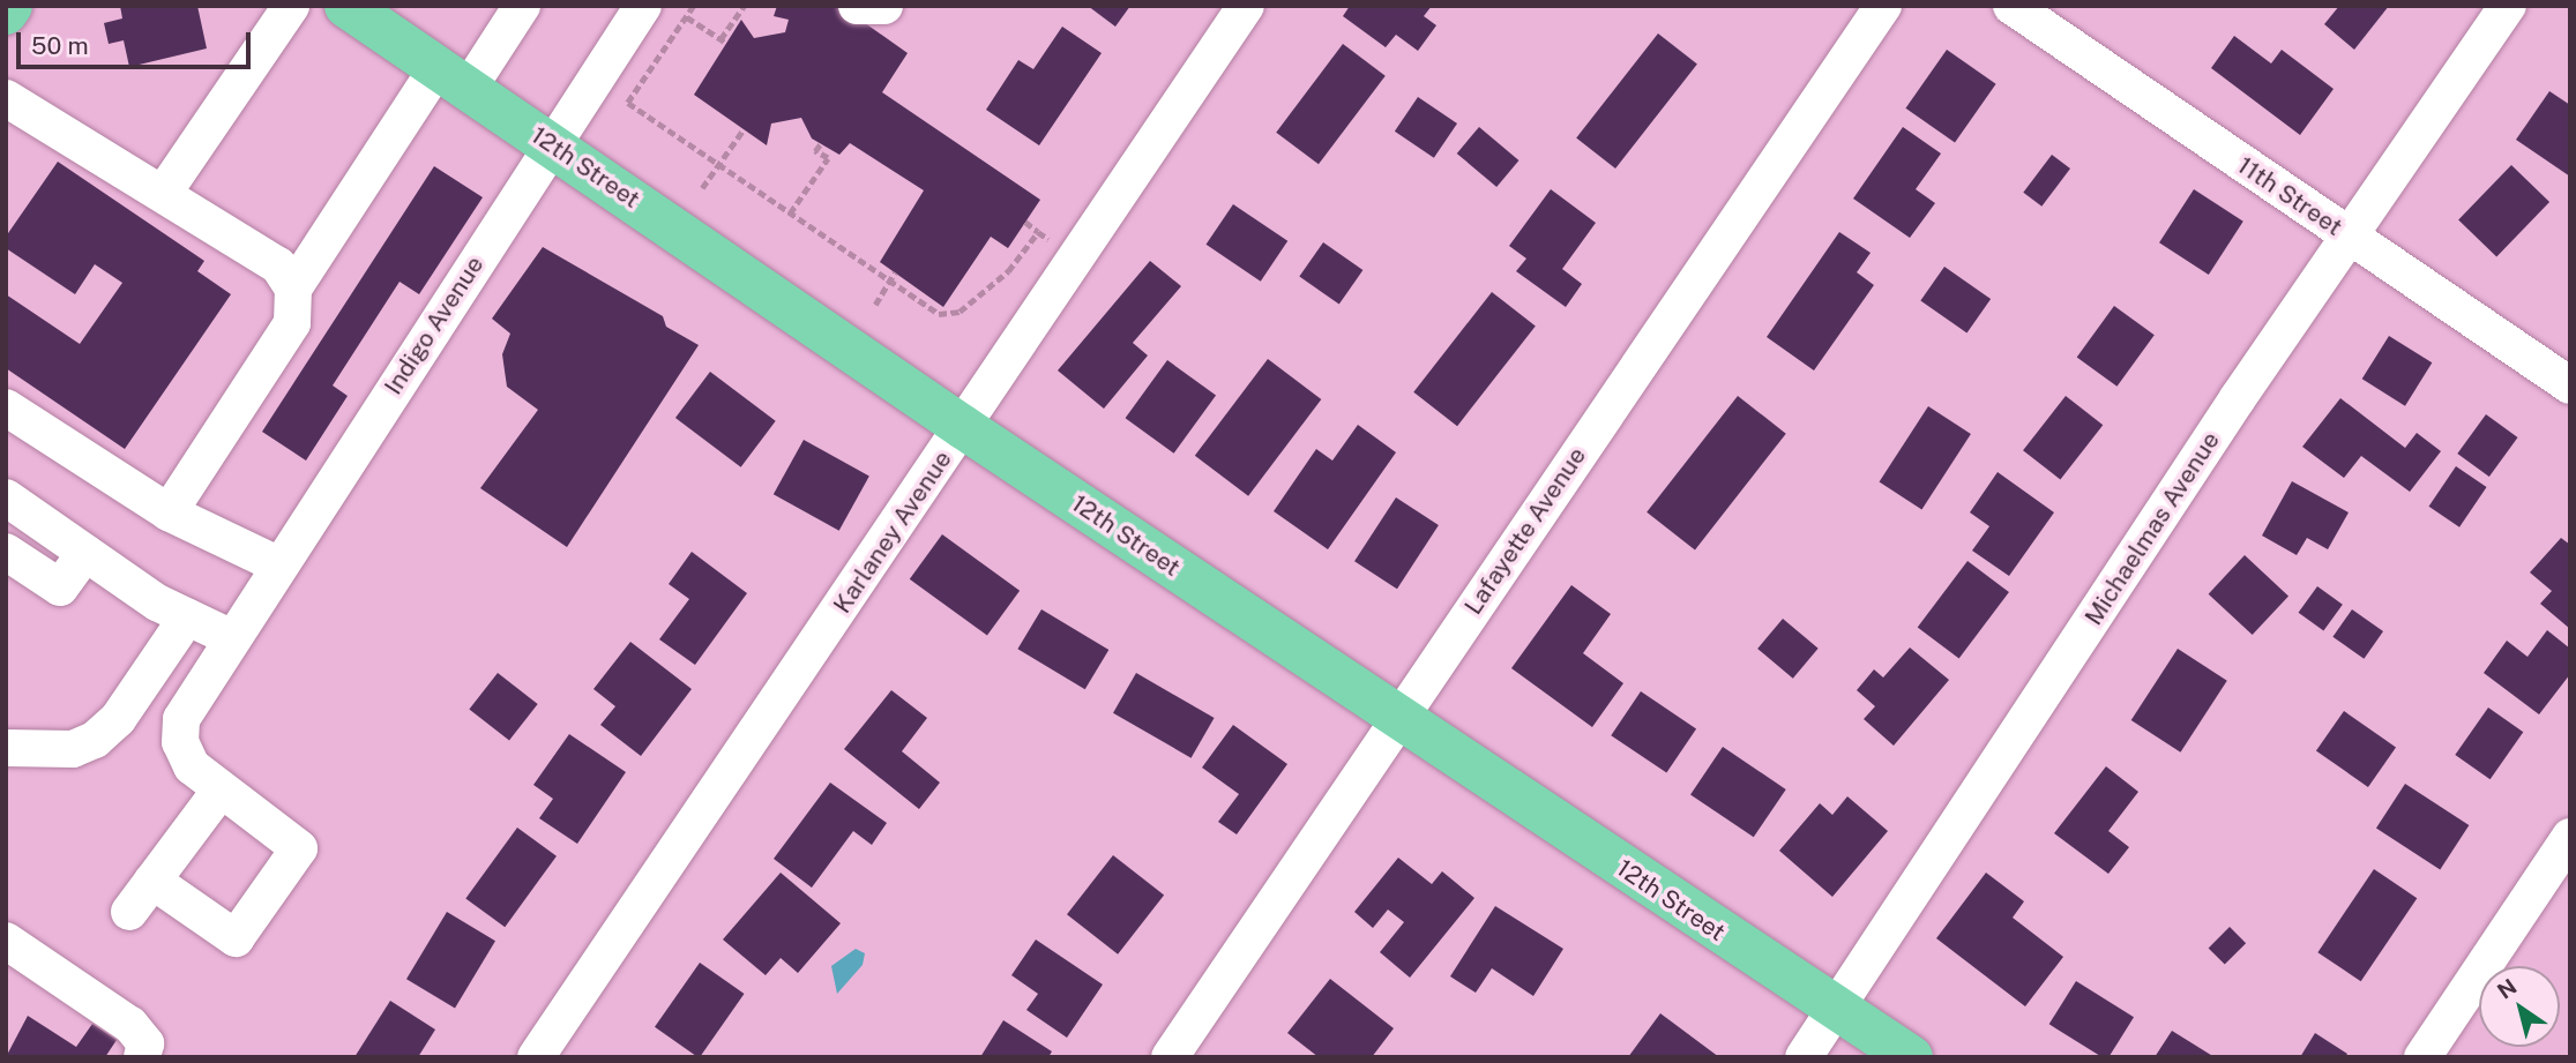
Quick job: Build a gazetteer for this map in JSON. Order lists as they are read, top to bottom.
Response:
{
  "streets": {
    "main road": ["12th Street"],
    "street": [
      "11th Street",
      "Indigo Avenue",
      "Michaelmas Avenue",
      "Lafayette Avenue",
      "Karlaney Avenue"
    ]
  },
  "crossings": [
    ["12th Street", "Indigo Avenue"],
    ["12th Street", "Michaelmas Avenue"],
    ["12th Street", "Lafayette Avenue"],
    ["12th Street", "Karlaney Avenue"],
    ["11th Street", "Michaelmas Avenue"]
  ],
  "scale_bar": "50 m",
  "north": "top left"
}
